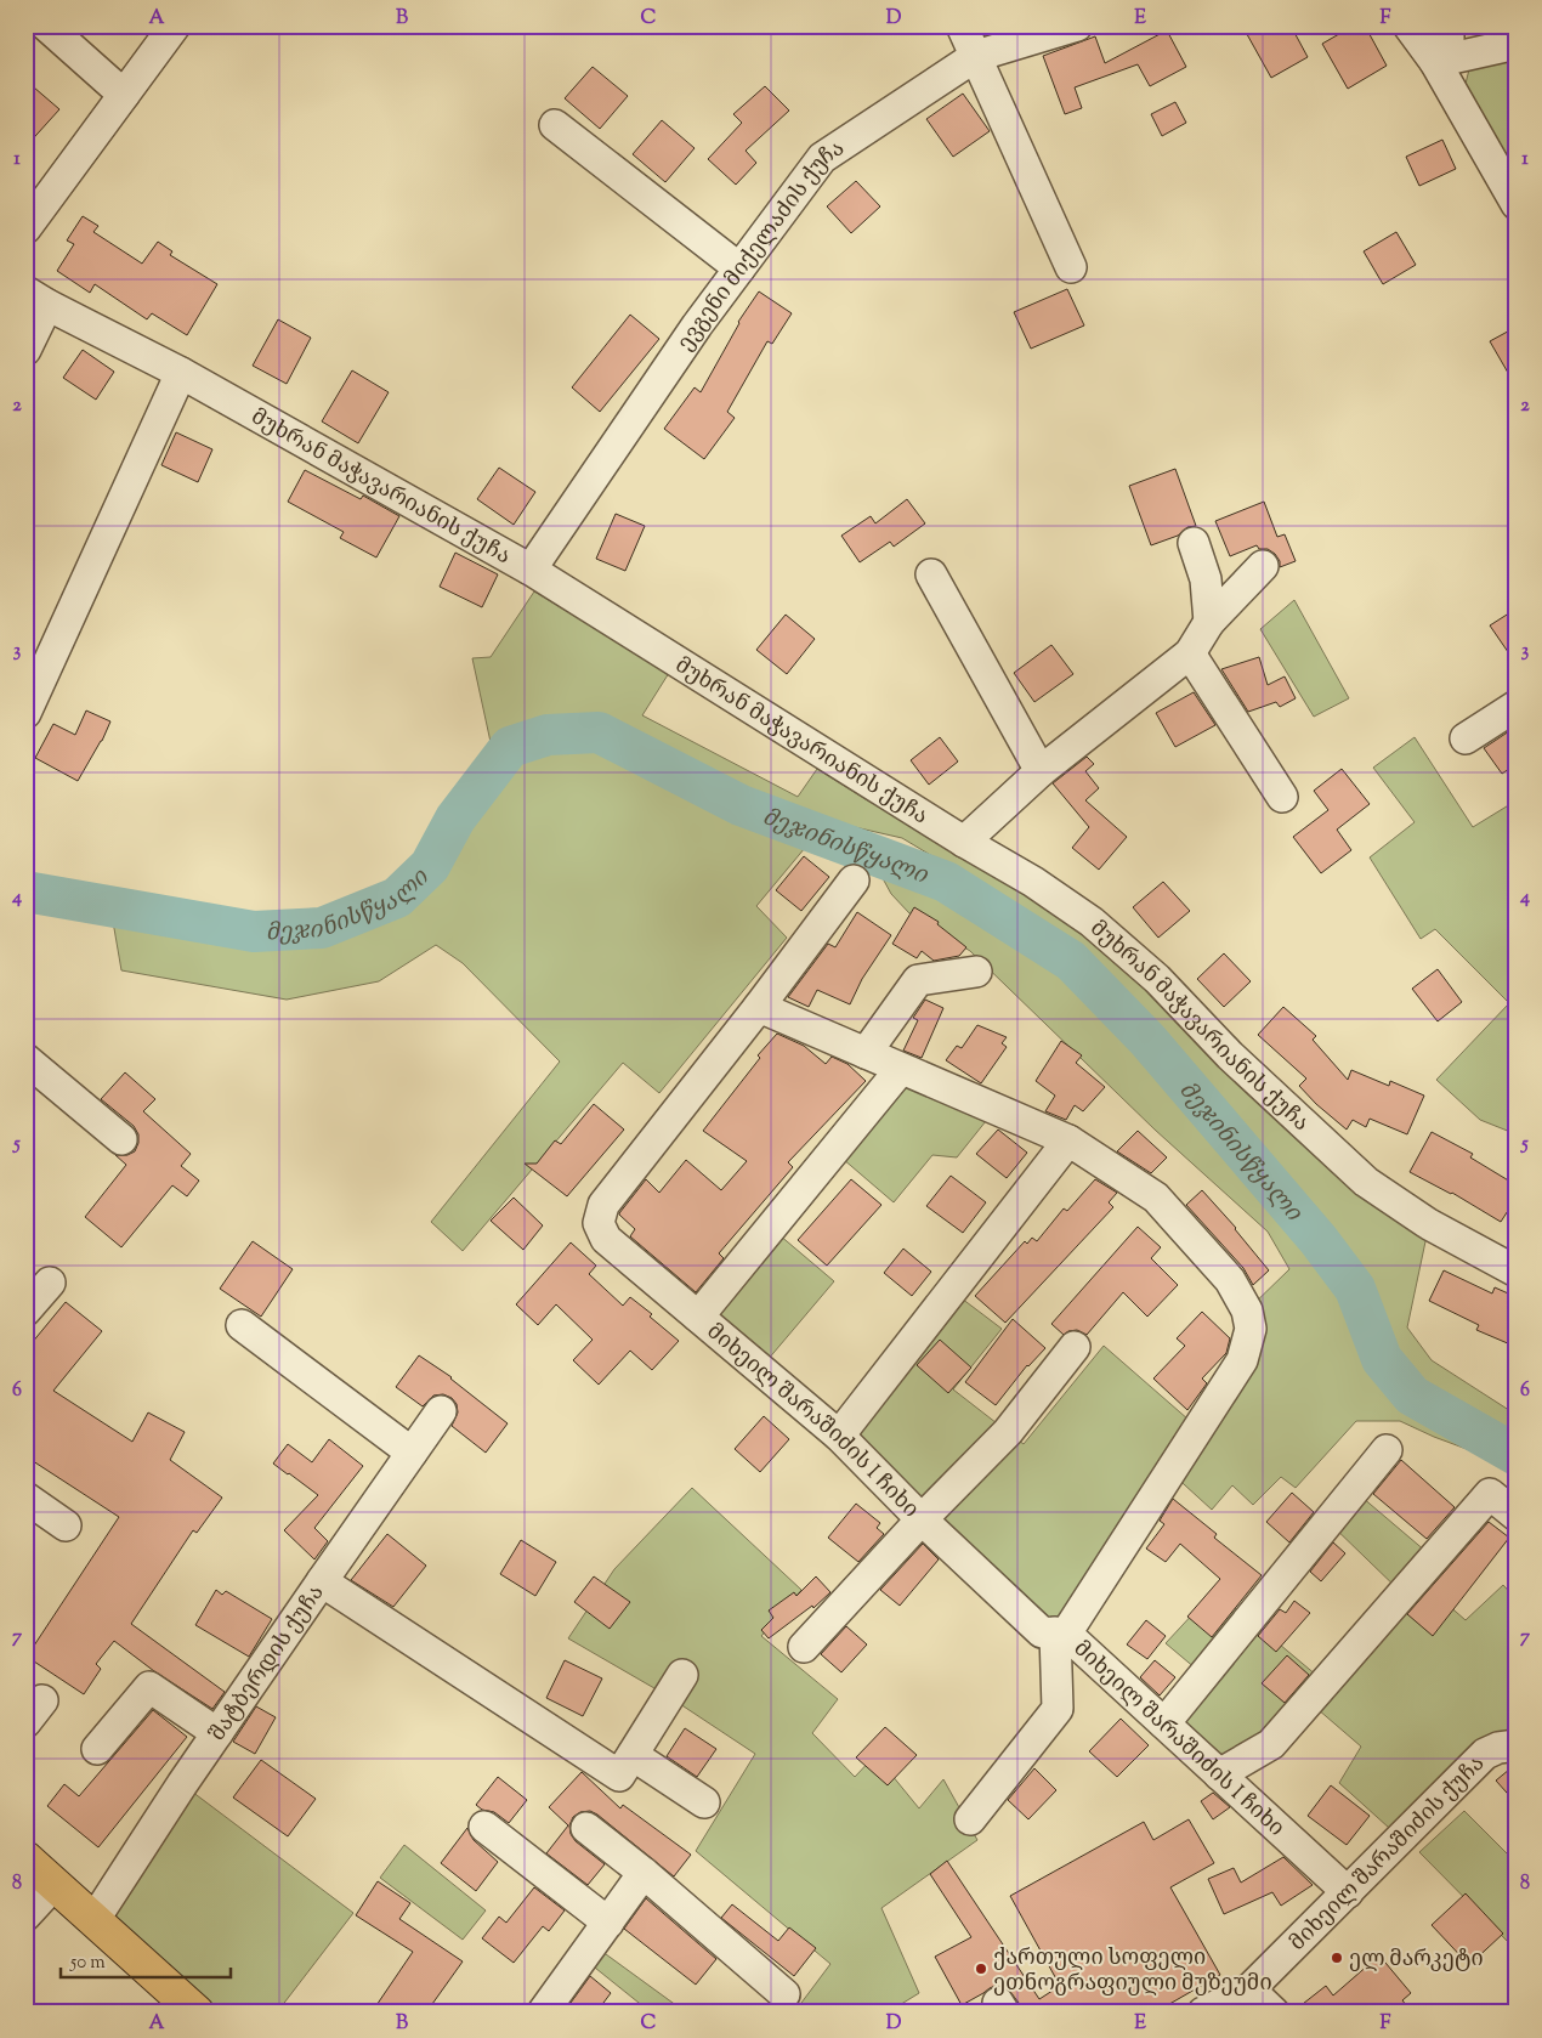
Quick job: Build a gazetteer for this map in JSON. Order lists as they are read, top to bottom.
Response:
{
  "streets": {
    "street": [
      "ევგენი მიქელაძის ქუჩა",
      "მუხრან მაჭავარიანის ქუჩა",
      "მიხეილ შარაშიძის I ჩიხი",
      "შატბერდის ქუჩა",
      "მიხეილ შარაშიძის ქუჩა"
    ]
  },
  "crossings": [
    ["ევგენი მიქელაძის ქუჩა", "მუხრან მაჭავარიანის ქუჩა"],
    ["მიხეილ შარაშიძის I ჩიხი", "მიხეილ შარაშიძის ქუჩა"]
  ],
  "water": ["მეჯინისწყალი"],
  "places": ["ელ მარკეტი", "ქართული სოფელი ეთნოგრაფიული მუზეუმი"],
  "scale_bar": "50 m",
  "grid": {
    "columns": [
      "A",
      "B",
      "C",
      "D",
      "E",
      "F"
    ],
    "rows": [
      "1",
      "2",
      "3",
      "4",
      "5",
      "6",
      "7",
      "8"
    ]
  }
}
